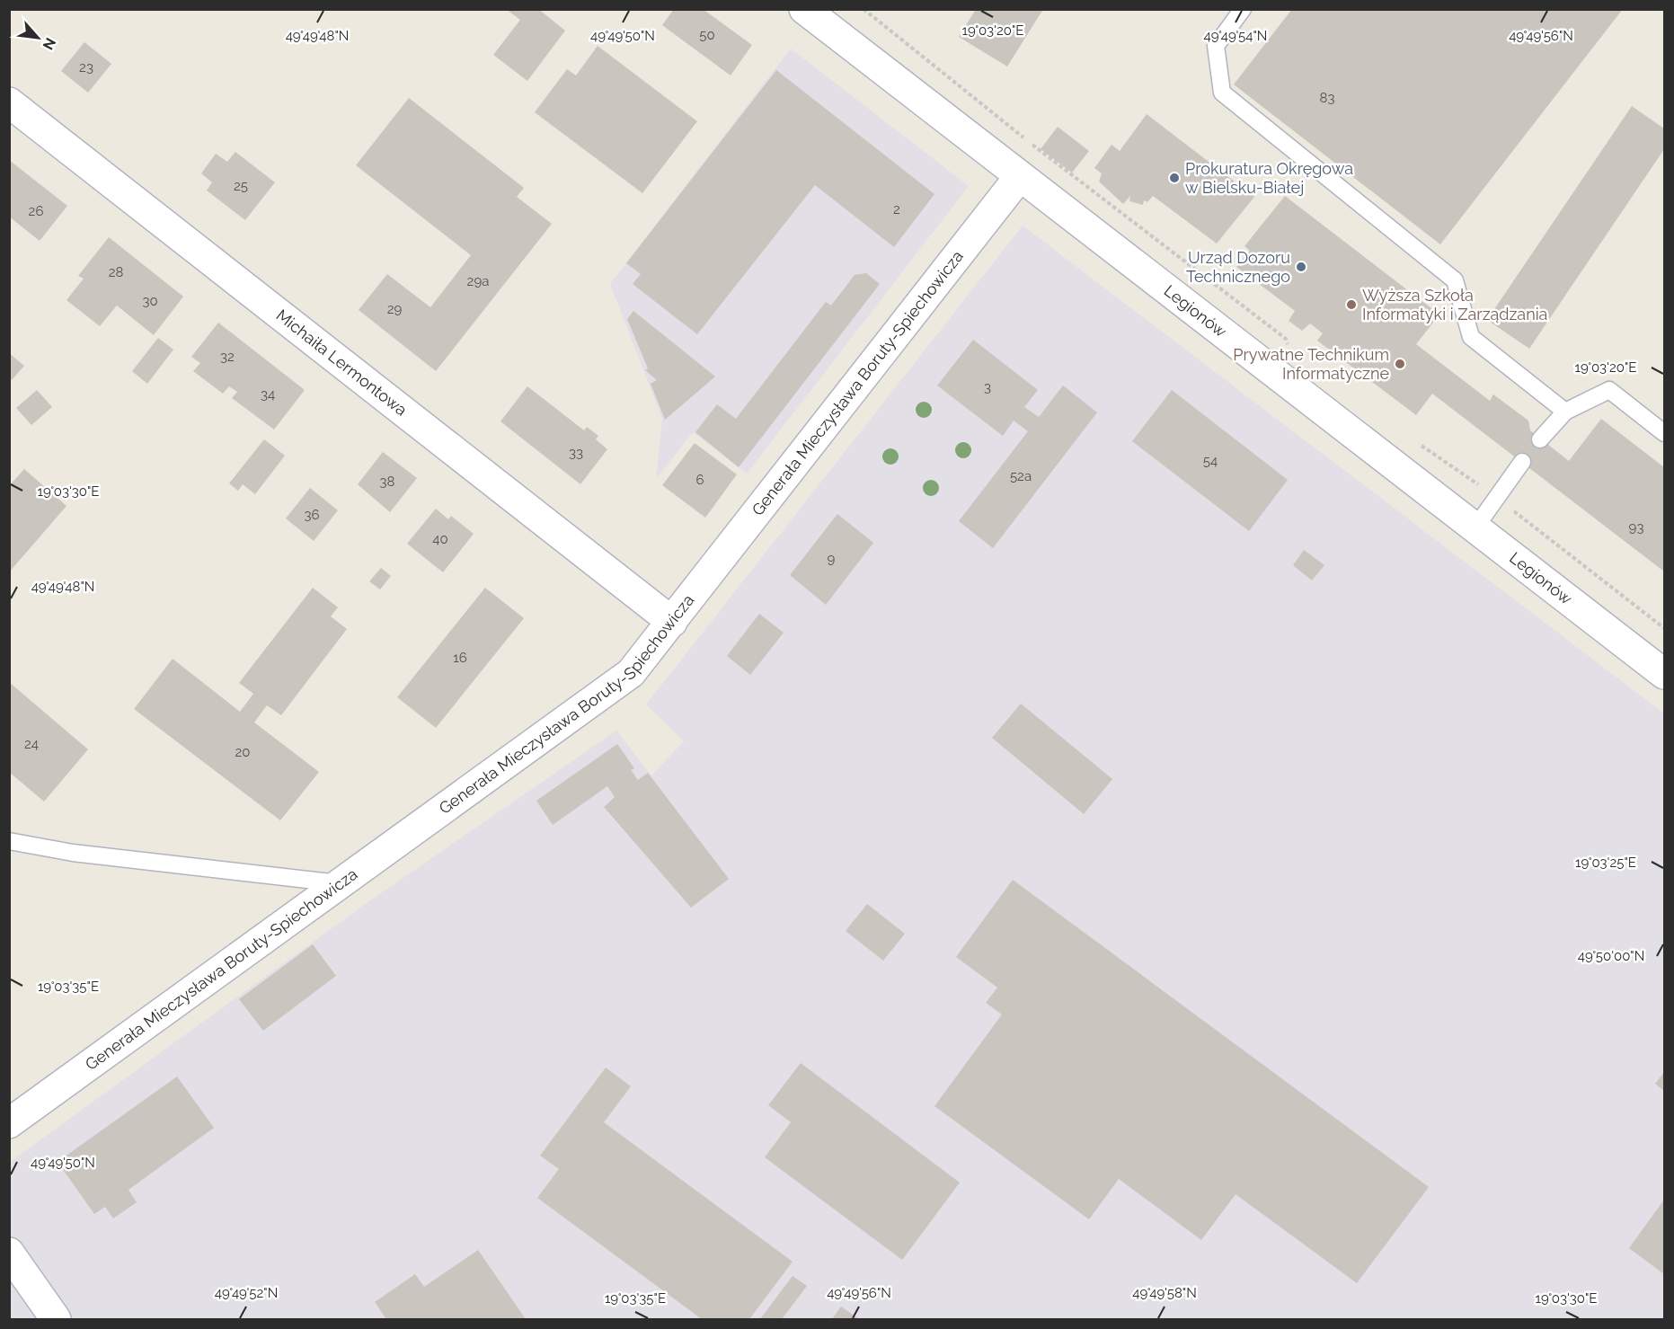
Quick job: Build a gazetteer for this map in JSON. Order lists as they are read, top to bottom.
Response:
{
  "streets": {
    "street": ["Legionów", "Michaiła Lermontowa", "Generała Mieczysława Boruty-Spiechowicza"]
  },
  "crossings": [
    ["Legionów", "Generała Mieczysława Boruty-Spiechowicza"],
    ["Michaiła Lermontowa", "Generała Mieczysława Boruty-Spiechowicza"]
  ],
  "places": [
    "Prokuratura Okręgowa w Bielsku-Białej",
    "Urząd Dozoru Technicznego",
    "Wyższa Szkoła Informatyki i Zarządzania",
    "Prywatne Technikum Informatyczne"
  ],
  "house_numbers": [
    "50",
    "23",
    "83",
    "25",
    "2",
    "26",
    "28",
    "29a",
    "30",
    "29",
    "32",
    "3",
    "34",
    "33",
    "54",
    "52a",
    "6",
    "38",
    "36",
    "93",
    "40",
    "9",
    "16",
    "24",
    "20"
  ],
  "north": "bottom right",
  "coordinates": [
    "19°03'20\"E",
    "49°49'48\"N",
    "49°49'50\"N",
    "49°49'54\"N",
    "49°49'56\"N",
    "19°03'30\"E",
    "19°03'25\"E",
    "49°50'00\"N",
    "19°03'35\"E",
    "49°49'52\"N",
    "49°49'58\"N"
  ]
}
